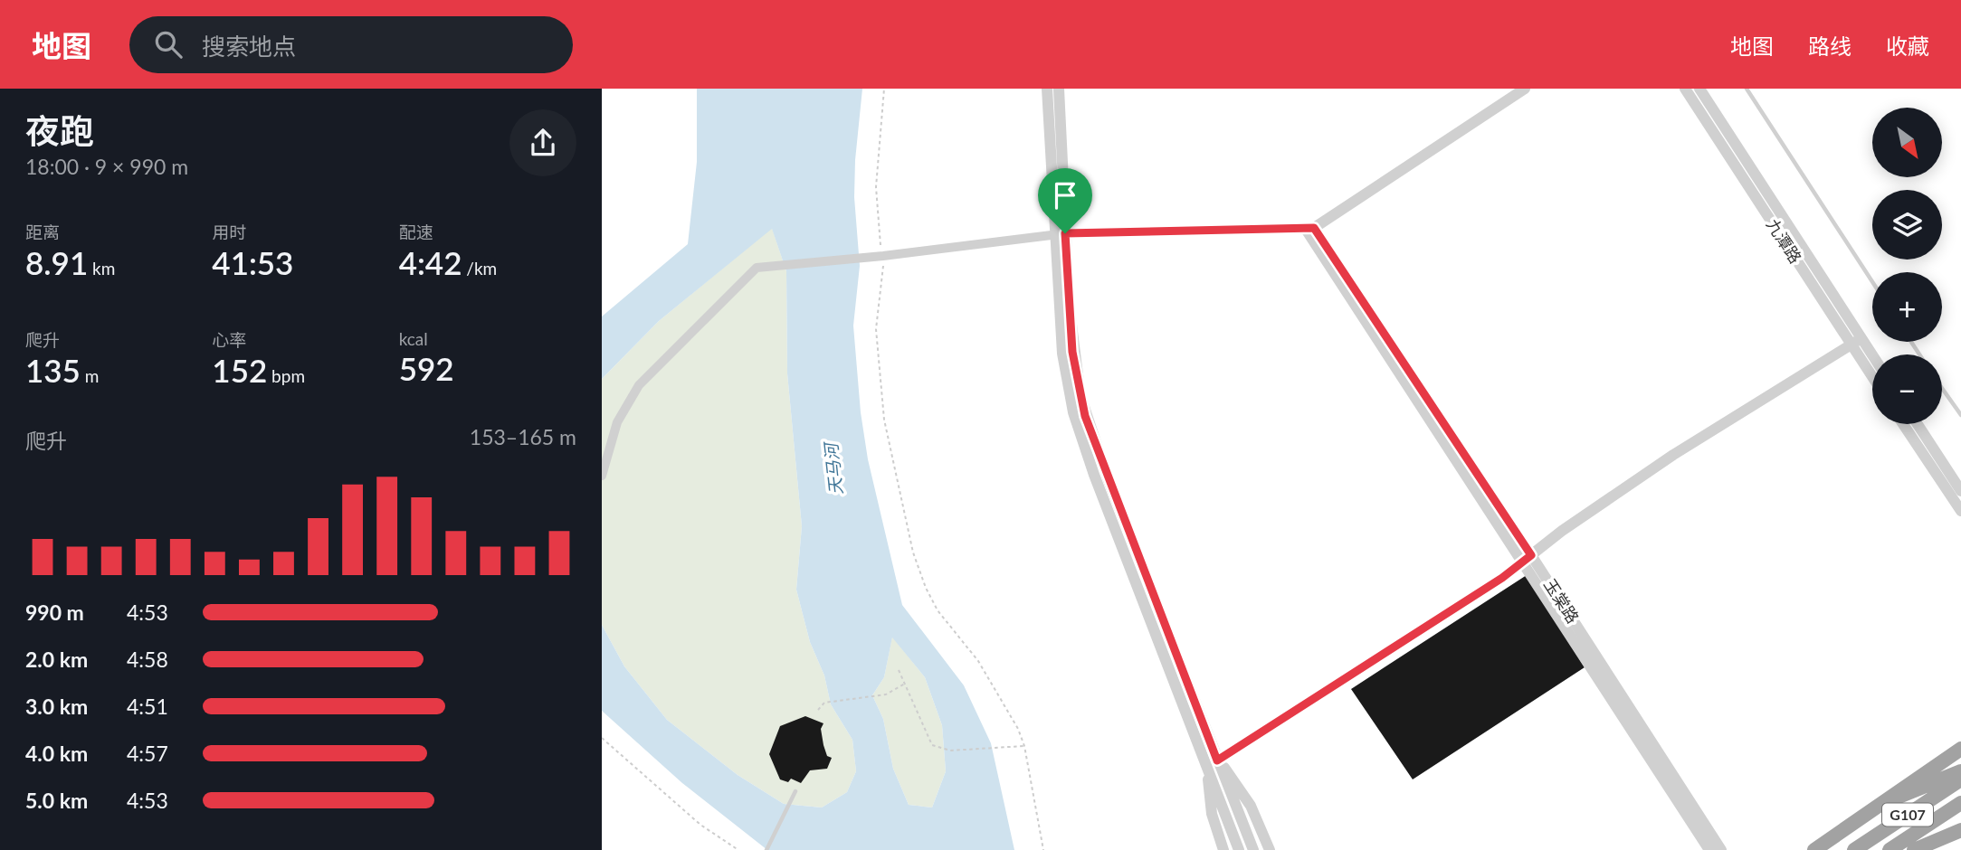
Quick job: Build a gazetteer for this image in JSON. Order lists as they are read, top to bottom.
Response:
{
  "streets": {
    "highway": ["G107"],
    "street": ["九潭路", "玉棠路"]
  },
  "water": ["天马河"],
  "north": "bottom right",
  "page": {
    "header": "地图",
    "search": "搜索地点",
    "nav": ["地图", "路线", "收藏"],
    "heading": ["夜跑", "18:00 · 9 × 990 m"],
    "map_buttons": ["+", "−"],
    "stats": [
      ["距离", "8.91 km"],
      ["用时", "41:53"],
      ["配速", "4:42 /km"],
      ["爬升", "135 m"],
      ["心率", "152 bpm"],
      ["kcal", "592"]
    ],
    "chart": ["爬升", "153–165 m"],
    "list": [
      {
        "name": "990 m",
        "note": "4:53"
      },
      {
        "name": "2.0 km",
        "note": "4:58"
      },
      {
        "name": "3.0 km",
        "note": "4:51"
      },
      {
        "name": "4.0 km",
        "note": "4:57"
      },
      {
        "name": "5.0 km",
        "note": "4:53"
      }
    ]
  }
}
